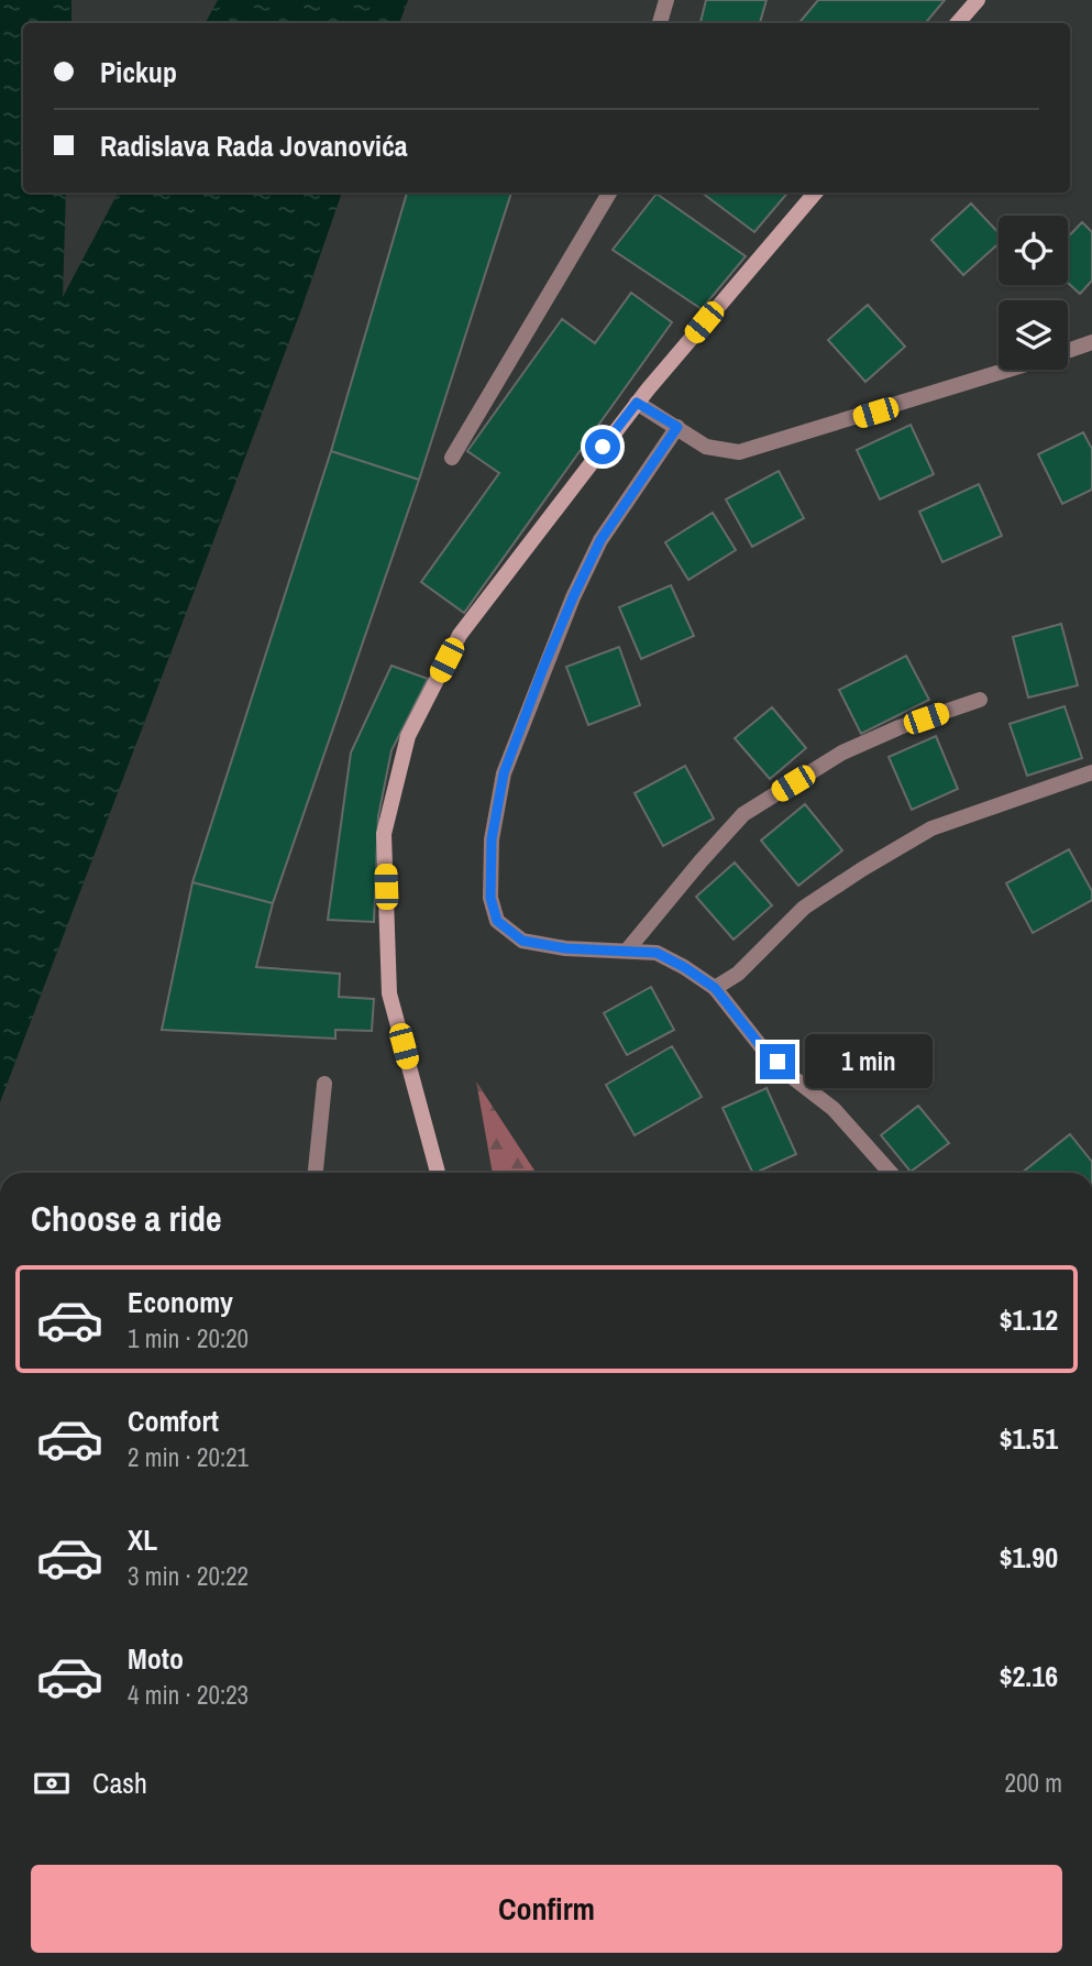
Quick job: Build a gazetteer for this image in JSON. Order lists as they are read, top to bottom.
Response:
{
  "page": {
    "banner": ["Pickup", "Radislava Rada Jovanovića"],
    "bubble": "1 min",
    "heading": "Choose a ride",
    "list": [
      {
        "name": "Economy",
        "note": "1 min · 20:20",
        "value": "$1.12"
      },
      {
        "name": "Comfort",
        "note": "2 min · 20:21",
        "value": "$1.51"
      },
      {
        "name": "XL",
        "note": "3 min · 20:22",
        "value": "$1.90"
      },
      {
        "name": "Moto",
        "note": "4 min · 20:23",
        "value": "$2.16"
      }
    ],
    "pay": ["Cash", "200 m"],
    "buttons": "Confirm"
  }
}
